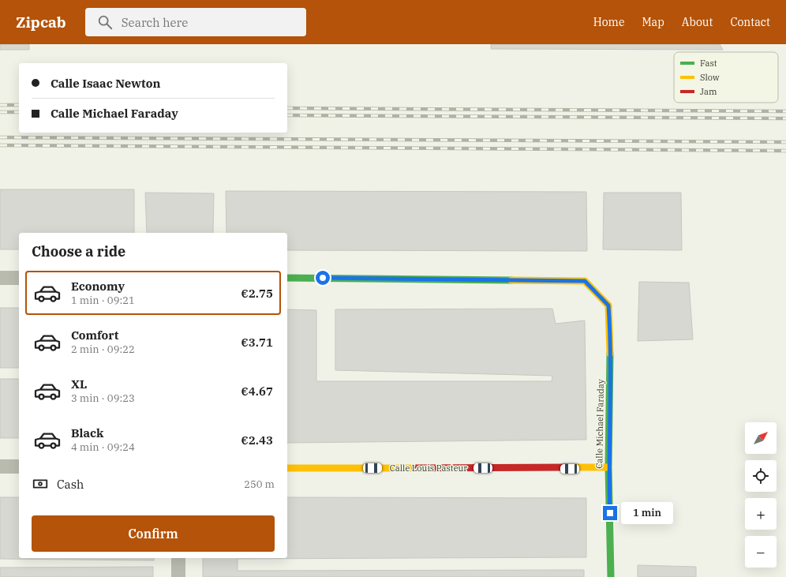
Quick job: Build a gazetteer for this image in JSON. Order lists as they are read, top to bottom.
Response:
{
  "streets": {
    "street": ["Calle Michael Faraday", "Calle Louis Pasteur"]
  },
  "crossings": [
    ["Calle Michael Faraday", "Calle Louis Pasteur"]
  ],
  "legend": ["Fast", "Slow", "Jam"],
  "north": "top right",
  "page": {
    "header": "Zipcab",
    "search": "Search here",
    "nav": [
      "Home",
      "Map",
      "About",
      "Contact"
    ],
    "banner": ["Calle Isaac Newton", "Calle Michael Faraday"],
    "heading": "Choose a ride",
    "list": [
      {
        "name": "Economy",
        "note": "1 min · 09:21",
        "value": "€2.75"
      },
      {
        "name": "Comfort",
        "note": "2 min · 09:22",
        "value": "€3.71"
      },
      {
        "name": "XL",
        "note": "3 min · 09:23",
        "value": "€4.67"
      },
      {
        "name": "Black",
        "note": "4 min · 09:24",
        "value": "€2.43"
      }
    ],
    "map_buttons": ["+", "−"],
    "pay": ["Cash", "250 m"],
    "bubble": "1 min",
    "buttons": "Confirm"
  }
}
